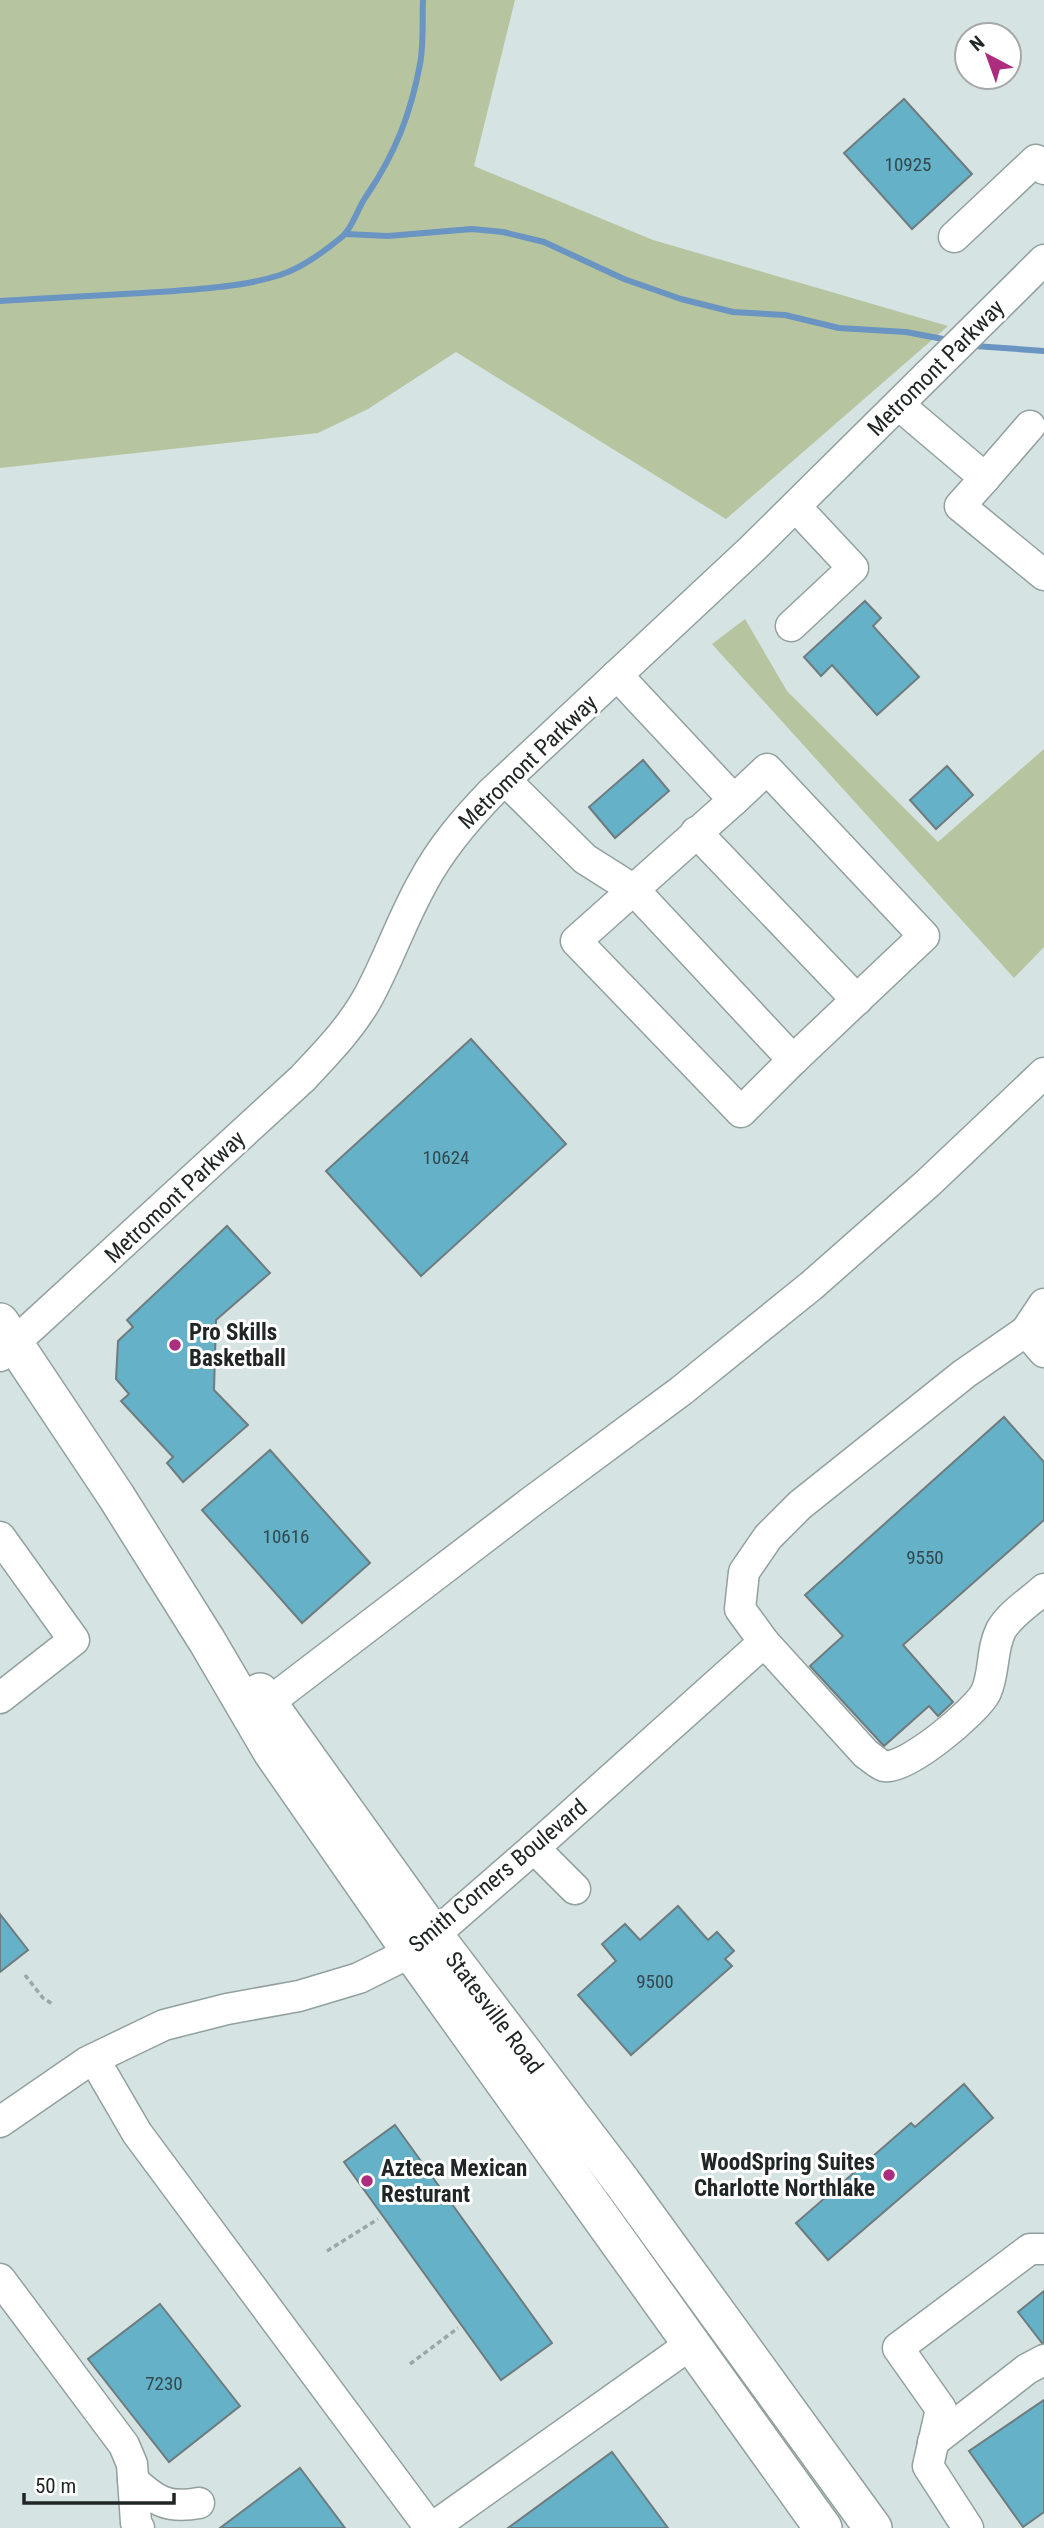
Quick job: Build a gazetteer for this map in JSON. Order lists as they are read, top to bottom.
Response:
{
  "streets": {
    "main road": ["Statesville Road"],
    "street": ["Metromont Parkway", "Smith Corners Boulevard"]
  },
  "crossings": [
    ["Metromont Parkway", "Statesville Road"],
    ["Smith Corners Boulevard", "Statesville Road"]
  ],
  "places": ["Pro Skills Basketball", "WoodSpring Suites Charlotte Northlake", "Azteca Mexican Resturant"],
  "house_numbers": [
    "10925",
    "10624",
    "10616",
    "9550",
    "9500",
    "7230"
  ],
  "scale_bar": "50 m",
  "north": "top left"
}
